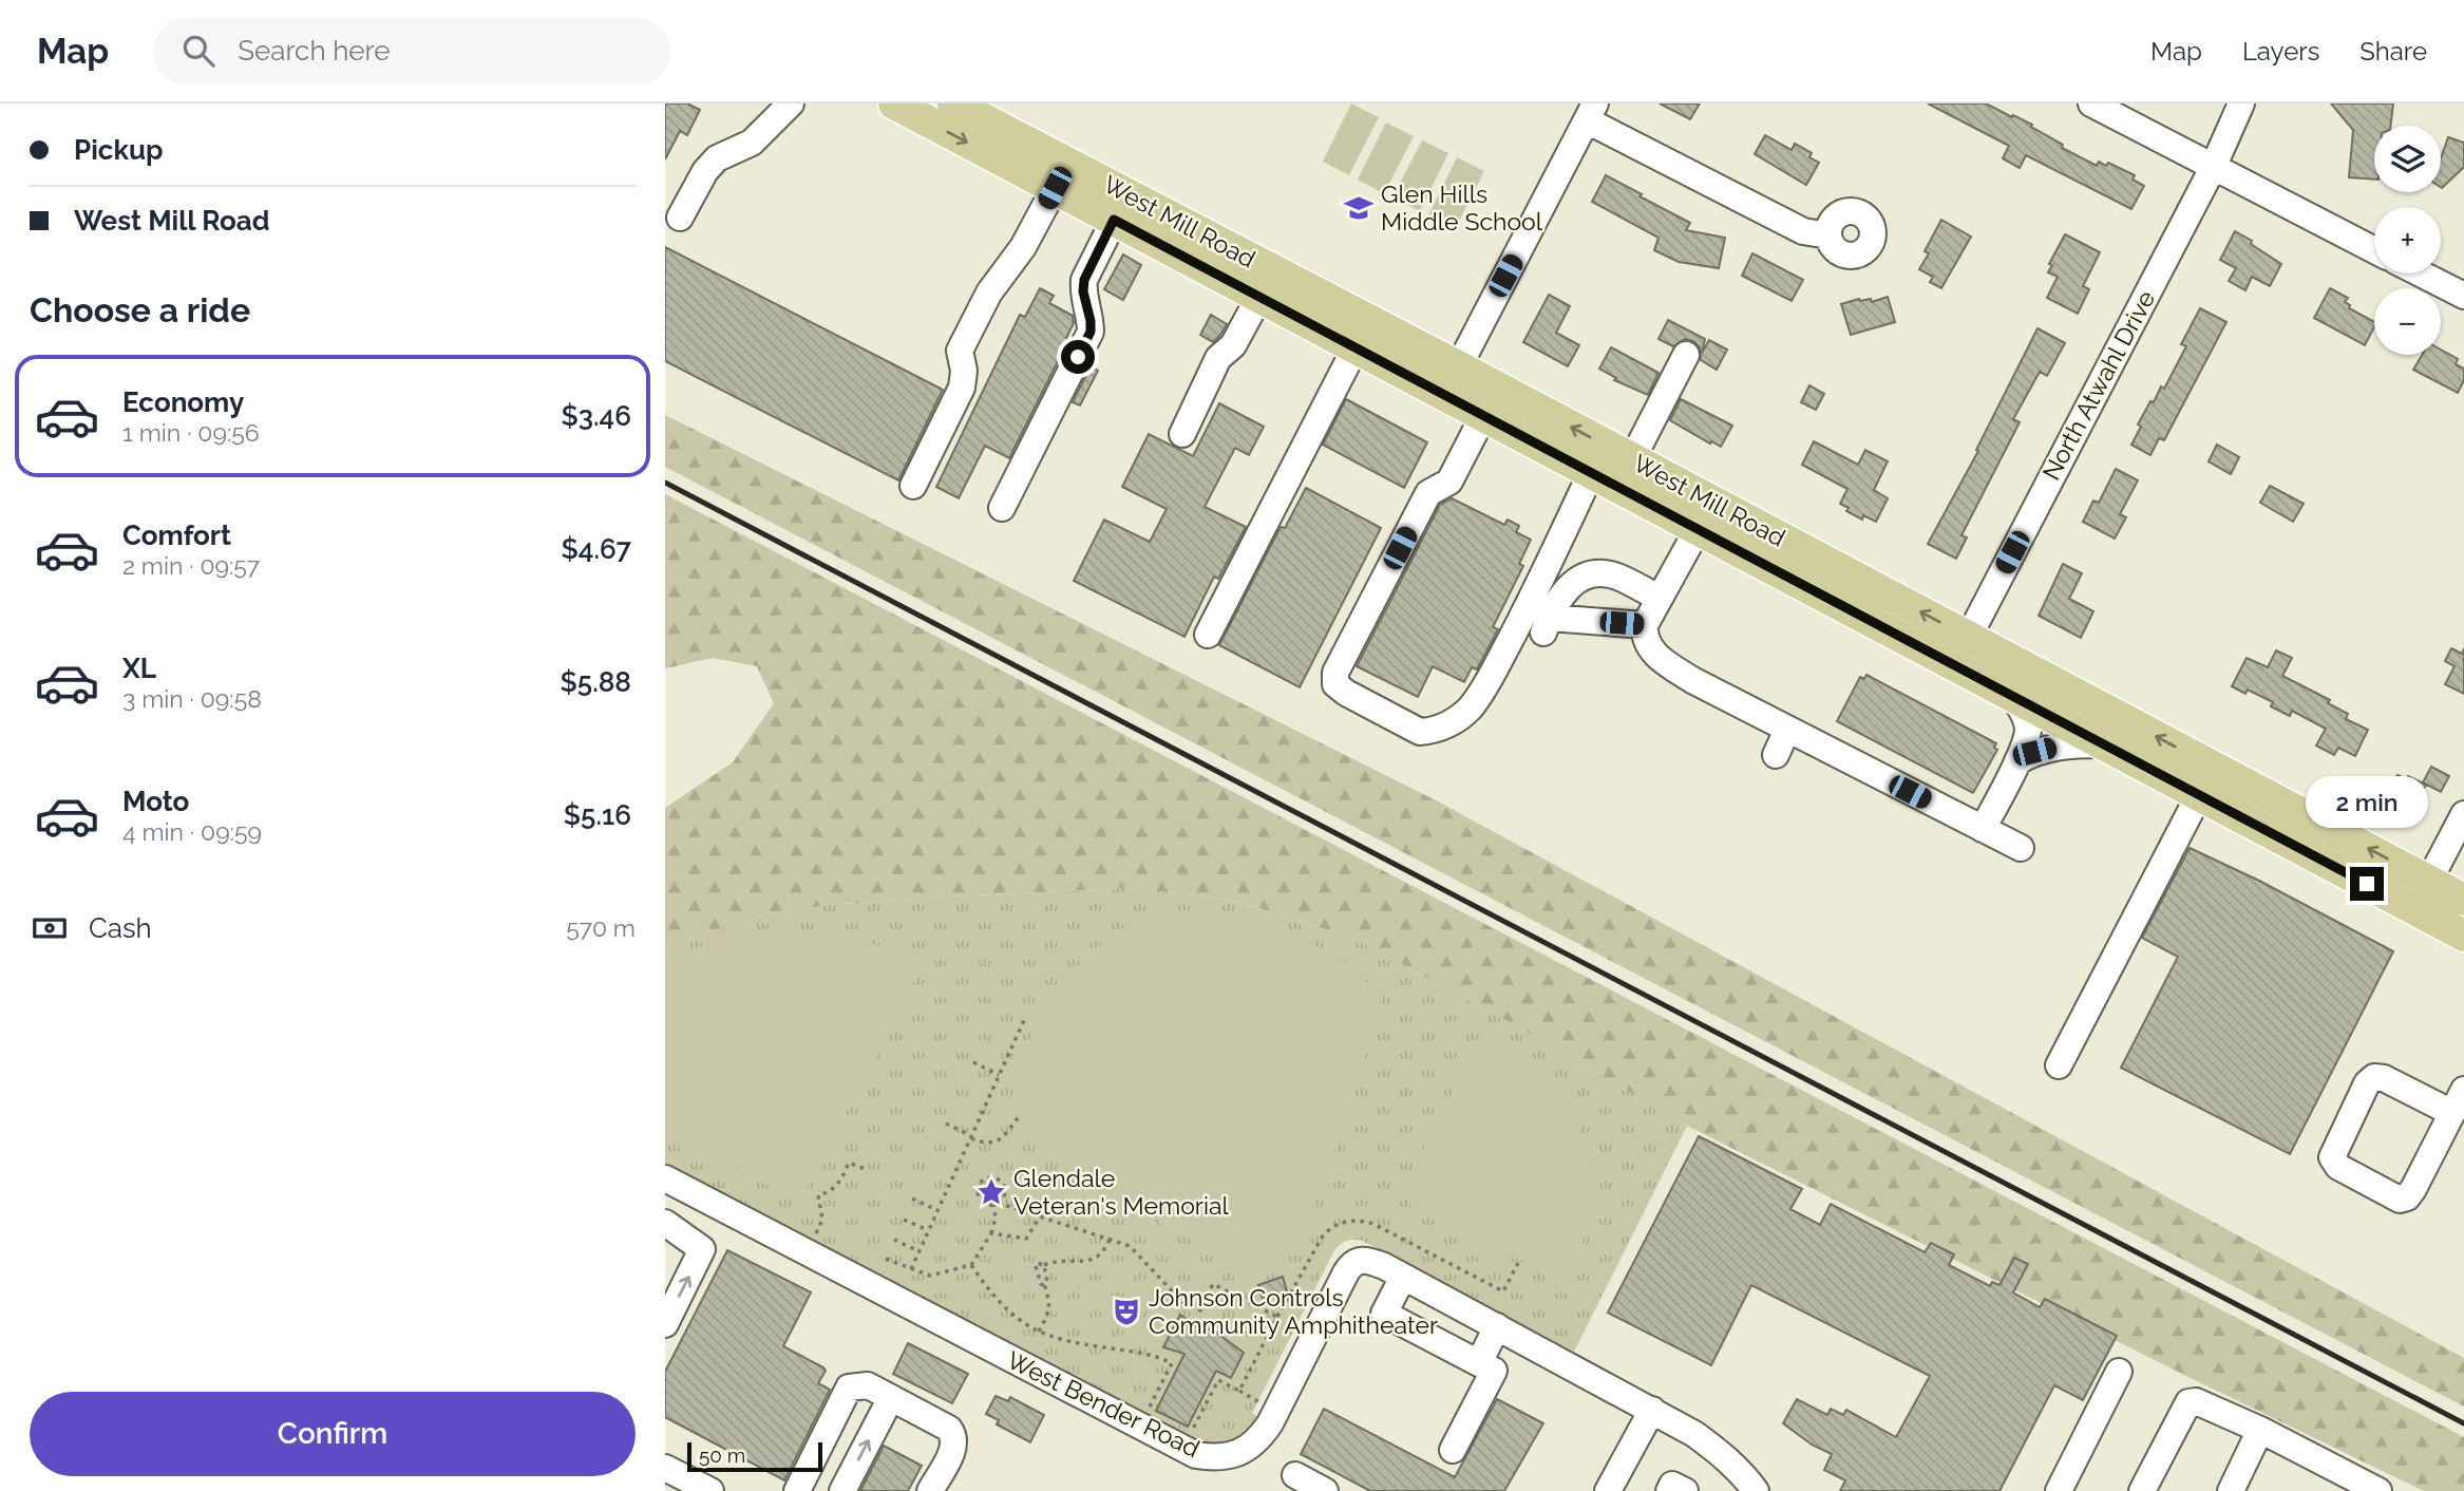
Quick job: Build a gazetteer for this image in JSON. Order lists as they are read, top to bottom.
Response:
{
  "streets": {
    "main road": ["West Mill Road"],
    "street": ["North Atwahl Drive", "West Bender Road"]
  },
  "crossings": [
    ["West Mill Road", "North Atwahl Drive"]
  ],
  "places": {
    "school or university": ["Glen Hills Middle School"],
    "place": ["Glendale Veteran's Memorial"],
    "theatre": ["Johnson Controls Community Amphitheater"]
  },
  "scale_bar": "50 m",
  "page": {
    "header": "Map",
    "search": "Search here",
    "nav": ["Map", "Layers", "Share"],
    "banner": ["Pickup", "West Mill Road"],
    "map_buttons": ["+", "−"],
    "heading": "Choose a ride",
    "list": [
      {
        "name": "Economy",
        "note": "1 min · 09:56",
        "value": "$3.46"
      },
      {
        "name": "Comfort",
        "note": "2 min · 09:57",
        "value": "$4.67"
      },
      {
        "name": "XL",
        "note": "3 min · 09:58",
        "value": "$5.88"
      },
      {
        "name": "Moto",
        "note": "4 min · 09:59",
        "value": "$5.16"
      }
    ],
    "bubble": "2 min",
    "pay": ["Cash", "570 m"],
    "buttons": "Confirm",
    "scale": "50 m"
  }
}
